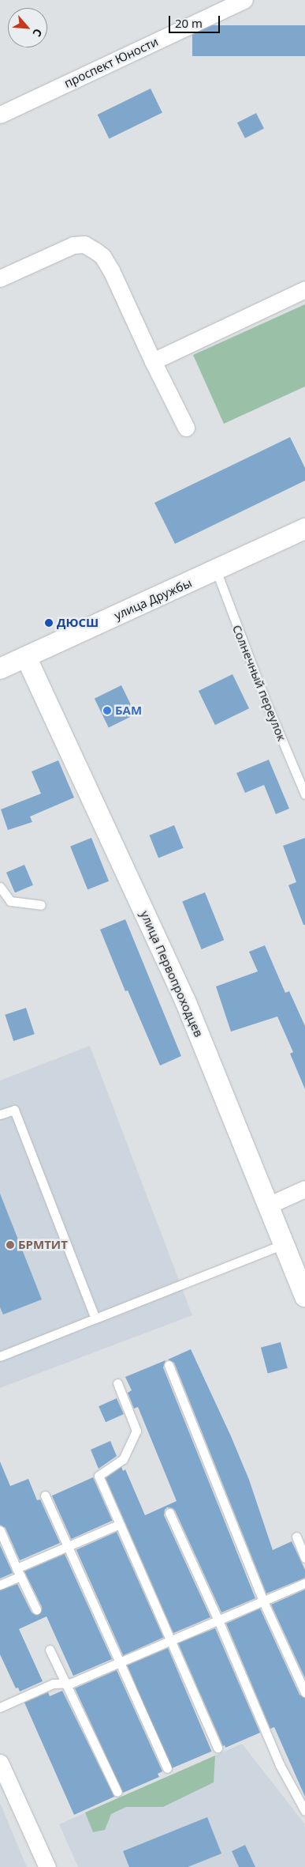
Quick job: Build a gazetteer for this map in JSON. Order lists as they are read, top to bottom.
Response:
{
  "streets": {
    "street": ["проспект Юности", "улица Дружбы", "улица Первопроходцев"],
    "lane": ["Солнечный переулок"]
  },
  "crossings": [
    ["улица Дружбы", "Солнечный переулок"],
    ["улица Дружбы", "улица Первопроходцев"]
  ],
  "places": ["ДЮСШ", "БАМ", "БРМТИТ"],
  "scale_bar": "20 m",
  "north": "bottom right"
}
